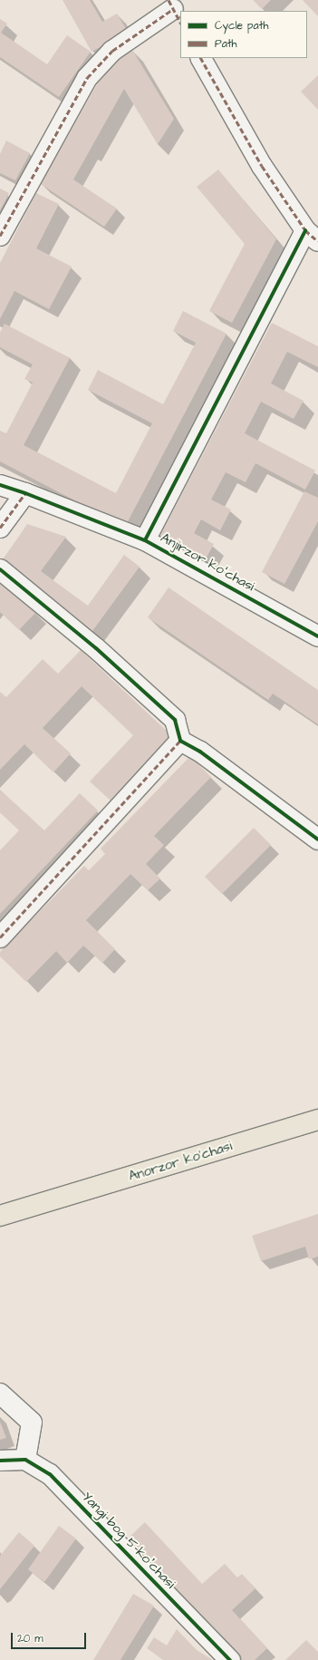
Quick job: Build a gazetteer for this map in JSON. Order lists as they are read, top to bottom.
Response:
{
  "streets": {
    "main road": ["Anorzor ko'chasi"],
    "street": ["Anjirzor koʻchasi", "Yangi bog 5-koʼchasi"]
  },
  "legend": ["Cycle path", "Path"],
  "scale_bar": "20 m"
}
